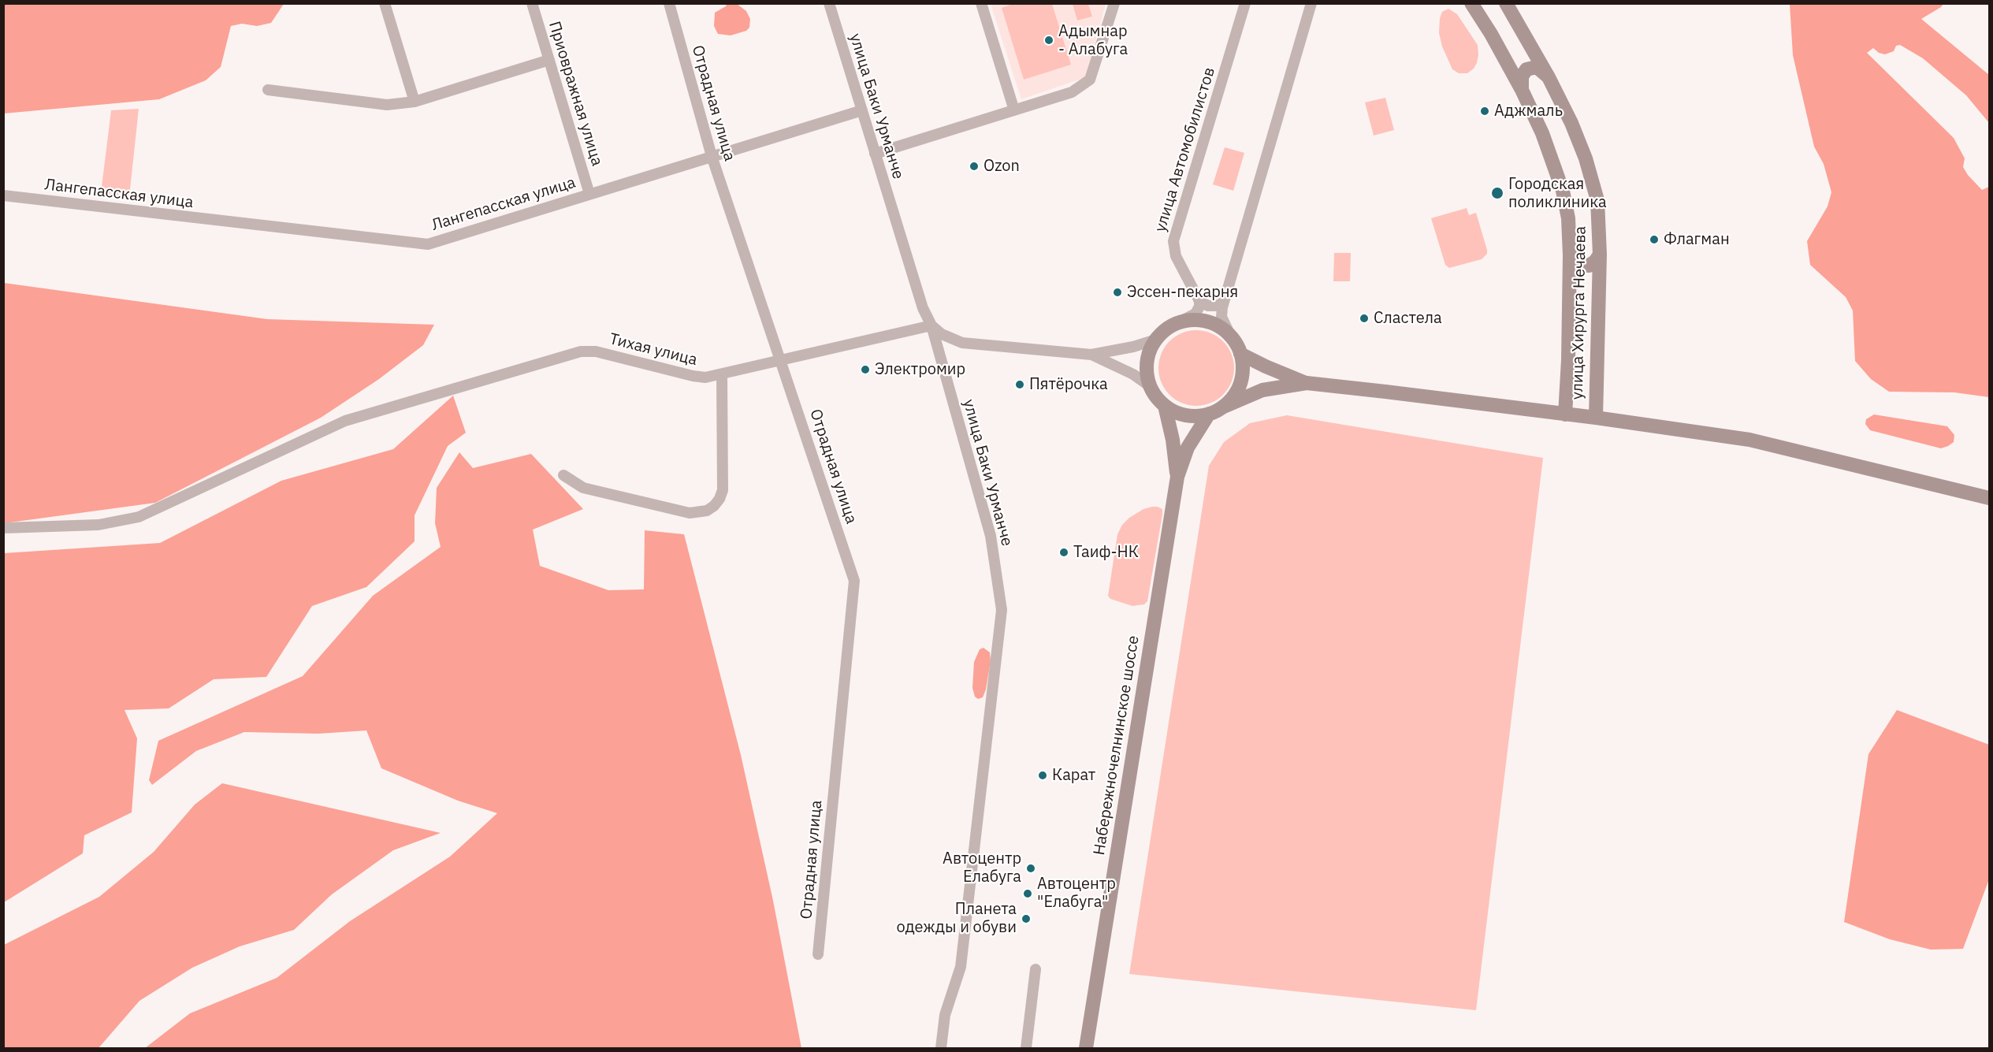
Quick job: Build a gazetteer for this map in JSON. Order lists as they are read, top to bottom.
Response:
{
  "streets": {
    "main road": ["улица Хирурга Нечаева", "Набережночелнинское шоссе"],
    "street": [
      "Приовражная улица",
      "Отрадная улица",
      "улица Баки Урманче",
      "улица Автомобилистов",
      "Лангепасская улица",
      "Тихая улица"
    ]
  },
  "crossings": [
    ["Приовражная улица", "Лангепасская улица"],
    ["Отрадная улица", "Лангепасская улица"],
    ["Отрадная улица", "Тихая улица"],
    ["улица Баки Урманче", "Лангепасская улица"],
    ["улица Баки Урманче", "Тихая улица"]
  ],
  "places": [
    "Адымнар - Алабуга",
    "Аджмаль",
    "Ozon",
    "Городская поликлиника",
    "Флагман",
    "Эссен-пекарня",
    "Сластела",
    "Электромир",
    "Пятёрочка",
    "Таиф-НК",
    "Карат",
    "Автоцентр Елабуга",
    "Автоцентр \"Елабуга\"",
    "Планета одежды и обуви"
  ]
}
